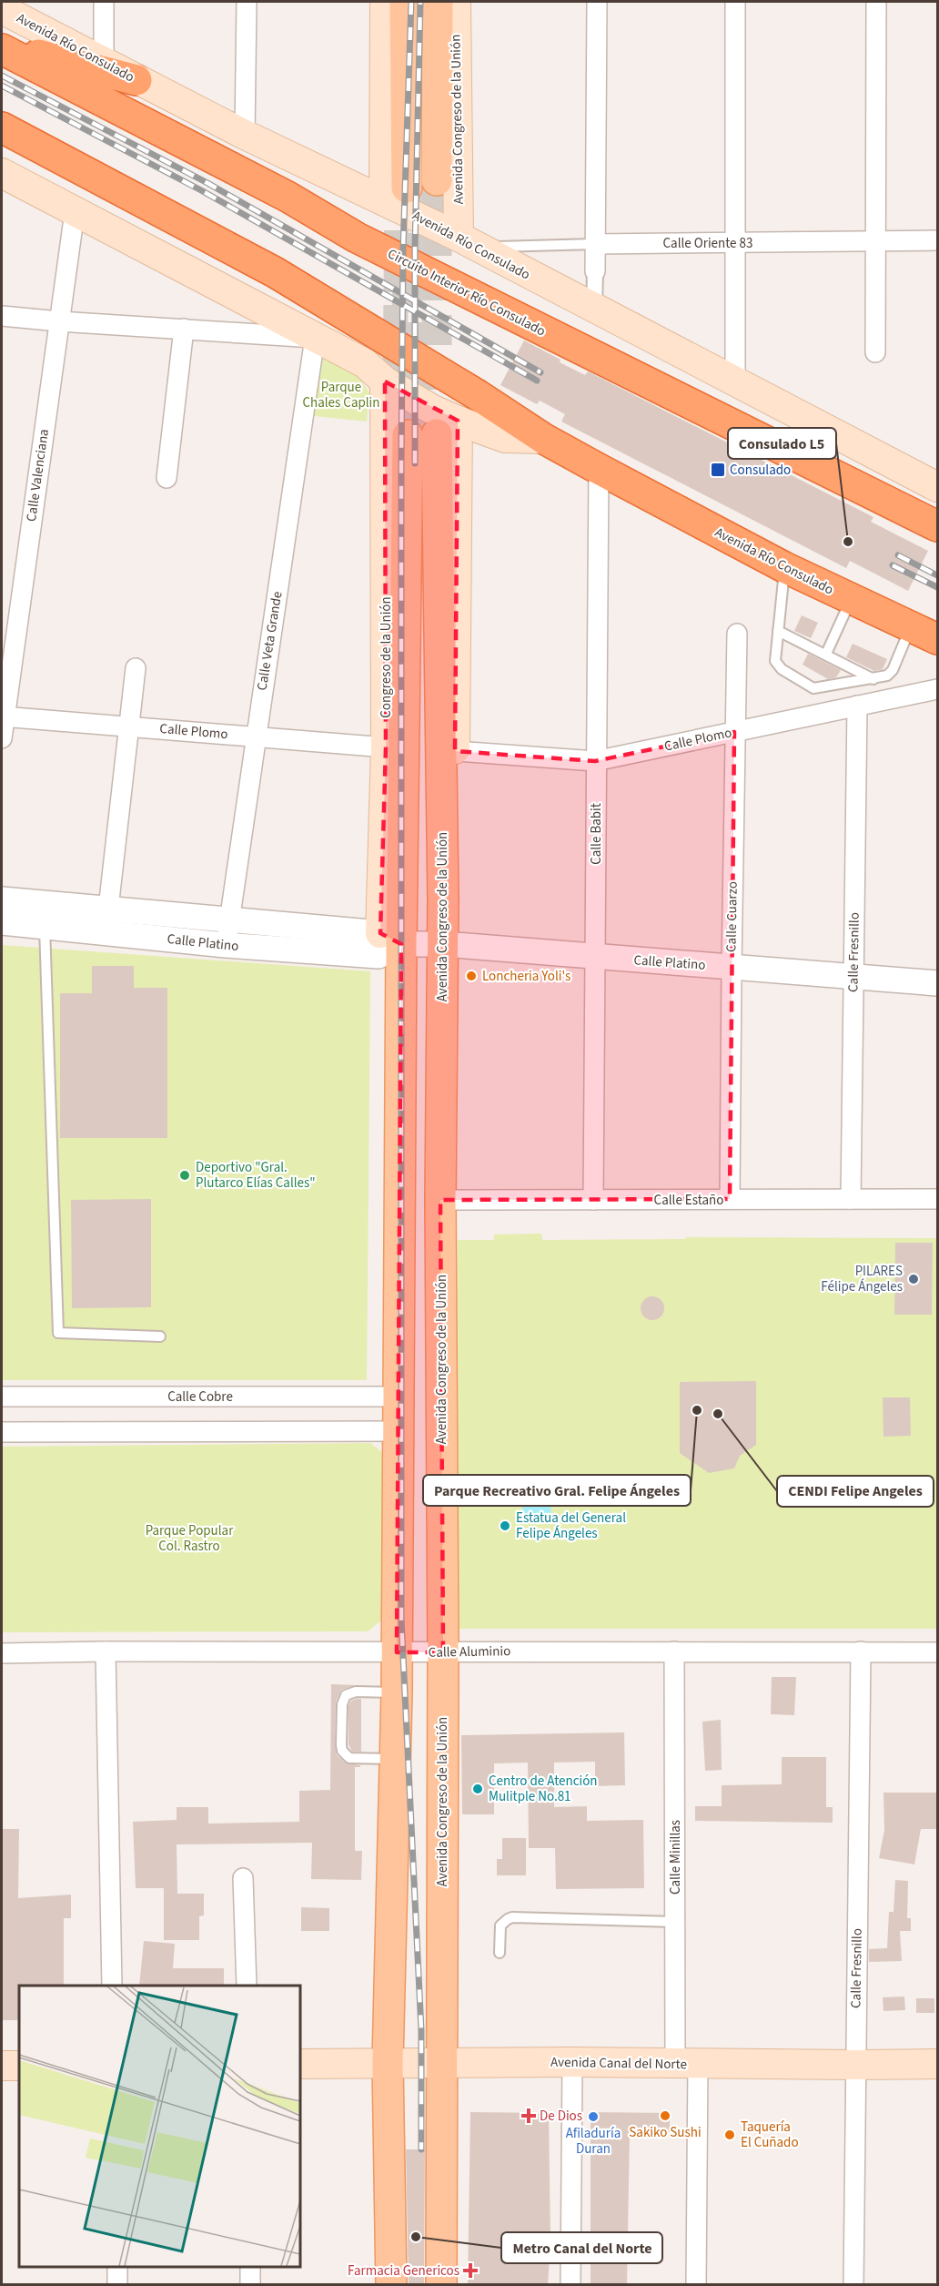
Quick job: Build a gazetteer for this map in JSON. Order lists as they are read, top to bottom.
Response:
{
  "streets": {
    "highway": ["Avenida Río Consulado", "Circuito Interior Río Consulado"],
    "main road": ["Avenida Congreso de la Unión", "Congreso de la Unión", "Avenida Canal del Norte"],
    "street": [
      "Calle Oriente 83",
      "Calle Valenciana",
      "Calle Veta Grande",
      "Calle Plomo",
      "Calle Babit",
      "Calle Cuarzo",
      "Calle Platino",
      "Calle Fresnillo",
      "Calle Estaño",
      "Calle Cobre",
      "Calle Aluminio",
      "Calle Minillas"
    ]
  },
  "crossings": [
    ["Avenida Río Consulado", "Avenida Congreso de la Unión"],
    ["Avenida Río Consulado", "Calle Oriente 83"],
    ["Avenida Río Consulado", "Calle Valenciana"],
    ["Avenida Río Consulado", "Calle Veta Grande"],
    ["Avenida Río Consulado", "Congreso de la Unión"],
    ["Avenida Río Consulado", "Calle Babit"],
    ["Avenida Congreso de la Unión", "Calle Oriente 83"],
    ["Avenida Congreso de la Unión", "Calle Platino"],
    ["Avenida Congreso de la Unión", "Calle Estaño"],
    ["Avenida Congreso de la Unión", "Calle Aluminio"],
    ["Avenida Congreso de la Unión", "Avenida Canal del Norte"],
    ["Calle Valenciana", "Calle Plomo"],
    ["Calle Veta Grande", "Calle Plomo"],
    ["Calle Veta Grande", "Calle Platino"],
    ["Congreso de la Unión", "Calle Plomo"],
    ["Congreso de la Unión", "Calle Platino"],
    ["Calle Plomo", "Calle Babit"],
    ["Calle Plomo", "Calle Cuarzo"],
    ["Calle Plomo", "Calle Fresnillo"],
    ["Calle Babit", "Calle Platino"],
    ["Calle Babit", "Calle Estaño"],
    ["Calle Cuarzo", "Calle Platino"],
    ["Calle Cuarzo", "Calle Estaño"],
    ["Calle Platino", "Calle Fresnillo"],
    ["Calle Fresnillo", "Calle Estaño"],
    ["Calle Fresnillo", "Calle Aluminio"],
    ["Calle Fresnillo", "Avenida Canal del Norte"],
    ["Calle Aluminio", "Calle Minillas"],
    ["Calle Minillas", "Avenida Canal del Norte"]
  ],
  "parks": ["Parque Chales Caplin", "Parque Popular Col. Rastro"],
  "places": {
    "transit": ["Consulado"],
    "other": [
      "Consulado L5",
      "Loncheria Yoli's",
      "Deportivo \"Gral. Plutarco Elías Calles\"",
      "PILARES Félipe Ángeles",
      "Parque Recreativo Gral. Felipe Ángeles",
      "CENDI Felipe Angeles",
      "Estatua del General Felipe Ángeles",
      "Centro de Atención Mulitple No.81",
      "Sakiko Sushi",
      "Afiladuría Duran",
      "Taquería El Cuñado",
      "Metro Canal del Norte"
    ],
    "health": ["De Dios", "Farmacia Genericos"]
  }
}
